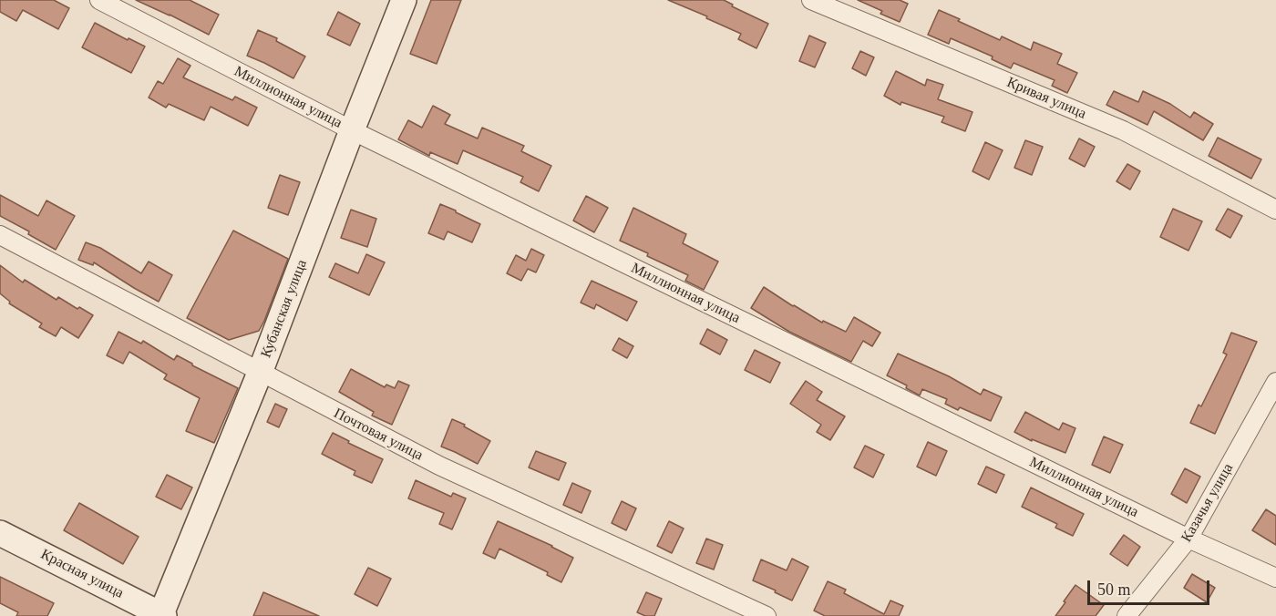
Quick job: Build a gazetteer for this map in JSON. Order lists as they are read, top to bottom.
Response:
{
  "streets": {
    "main road": ["Кубанская улица", "Красная улица"],
    "street": [
      "Миллионная улица",
      "Кривая улица",
      "Почтовая улица",
      "Казачья улица"
    ]
  },
  "crossings": [
    ["Миллионная улица", "Кубанская улица"],
    ["Миллионная улица", "Казачья улица"],
    ["Кубанская улица", "Почтовая улица"],
    ["Кубанская улица", "Красная улица"]
  ],
  "scale_bar": "50 m"
}
